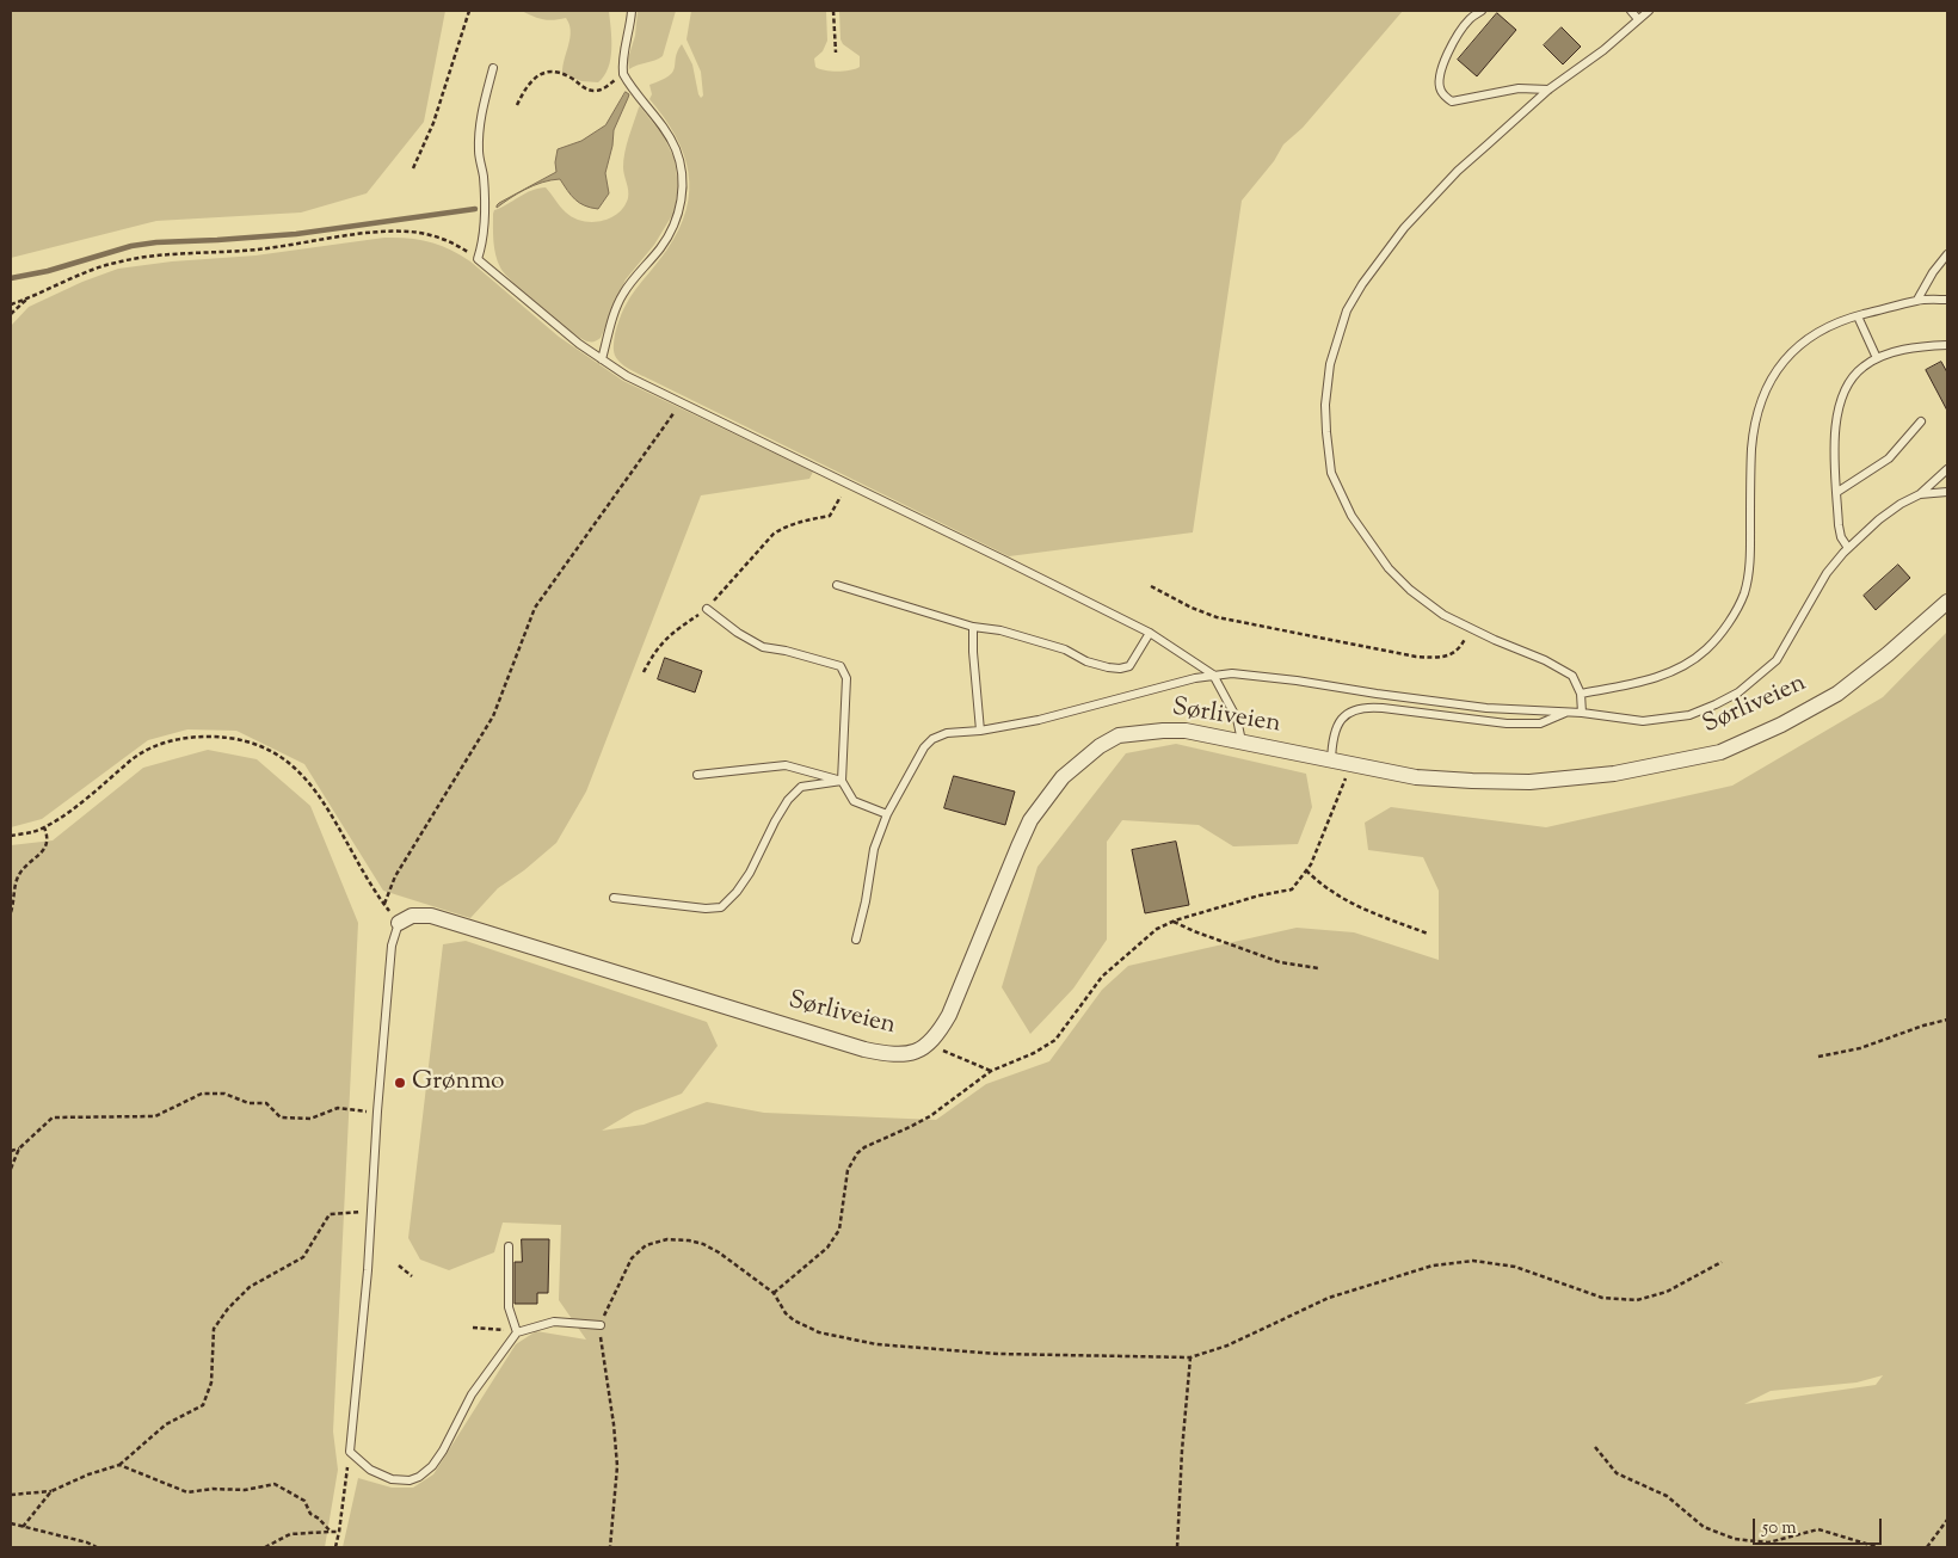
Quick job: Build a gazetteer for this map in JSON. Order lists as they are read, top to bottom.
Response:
{
  "streets": {
    "street": ["Sørliveien"]
  },
  "places": ["Grønmo"],
  "scale_bar": "50 m"
}
